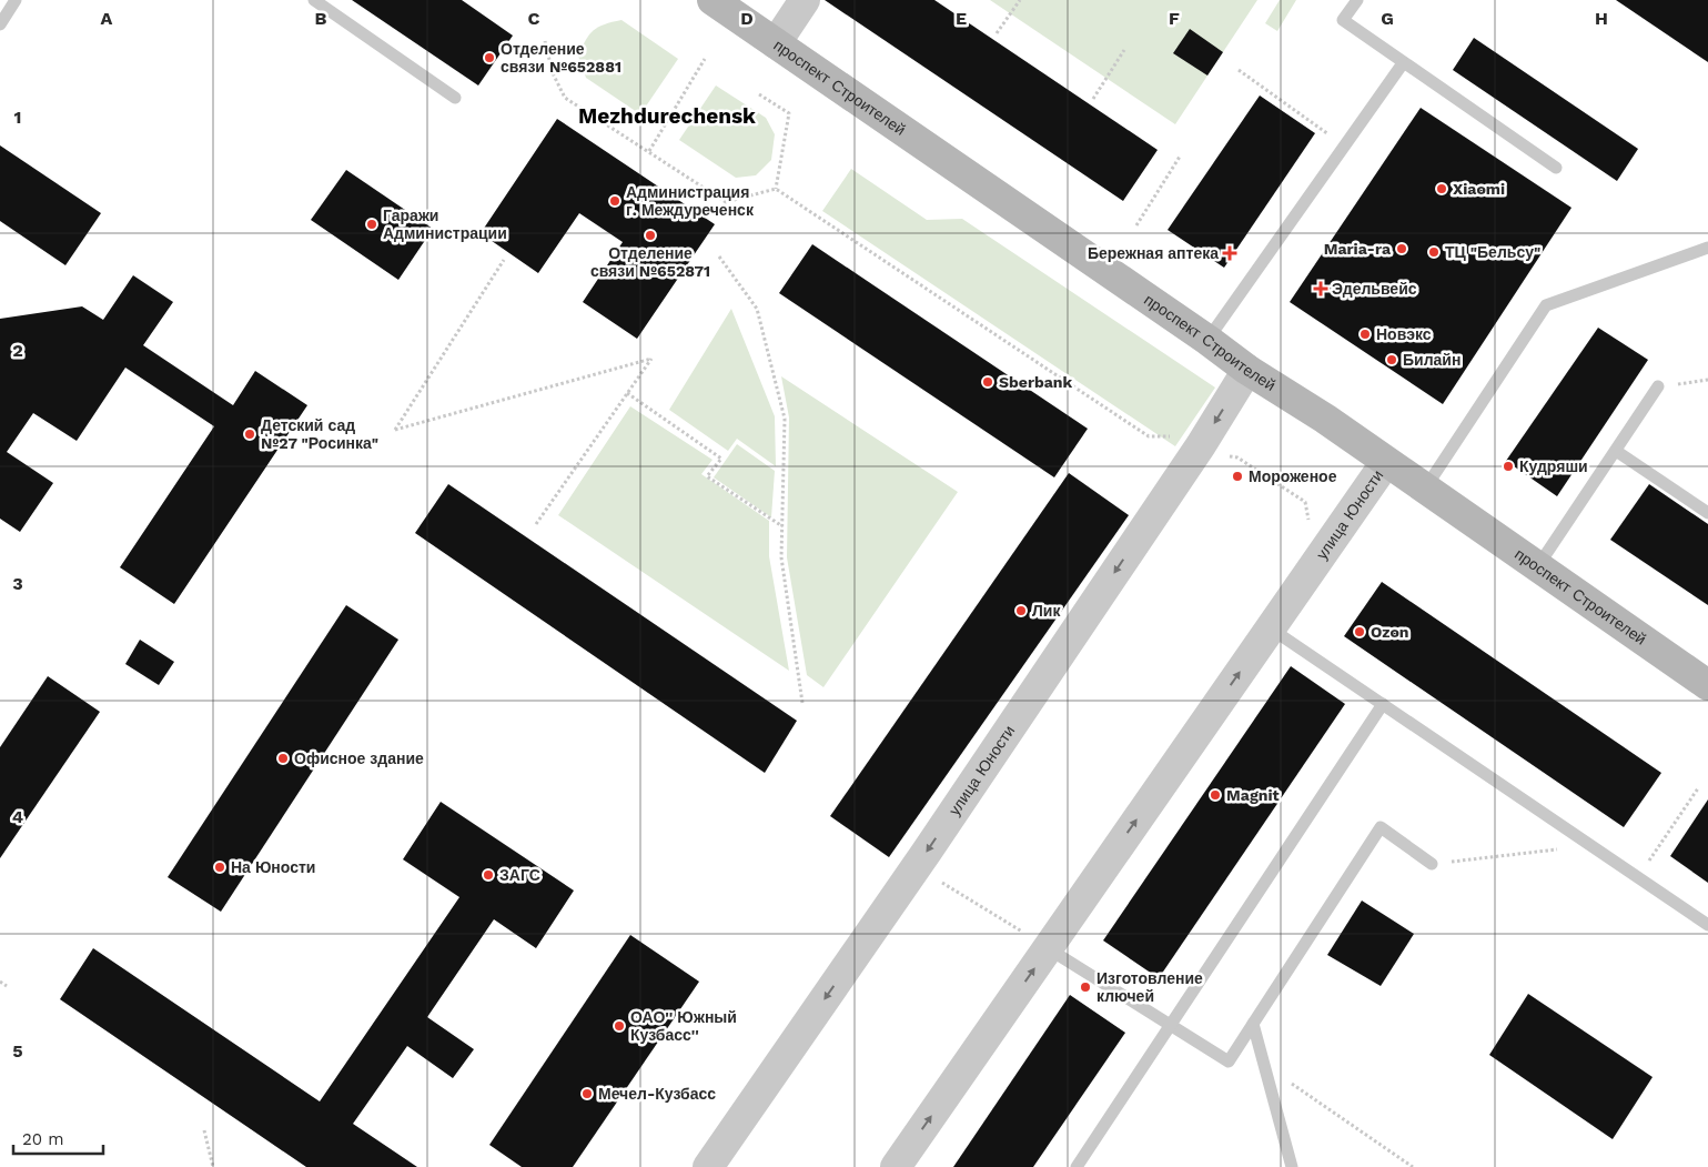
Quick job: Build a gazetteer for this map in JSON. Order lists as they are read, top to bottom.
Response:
{
  "streets": {
    "main road": ["проспект Строителей"],
    "street": ["улица Юности"]
  },
  "crossings": [
    ["проспект Строителей", "улица Юности"]
  ],
  "districts": ["Mezhdurechensk"],
  "places": {
    "other": [
      "Отделение связи №652881",
      "Xiaomi",
      "Администрация г. Междуреченск",
      "Гаражи Администрации",
      "Отделение связи №652871",
      "Maria-ra",
      "ТЦ \"Бельсу\"",
      "Новэкс",
      "Билайн",
      "Sberbank",
      "Детский сад №27 \"Росинка\"",
      "Кудряши",
      "Мороженое",
      "Лик",
      "Ozon",
      "Офисное здание",
      "Magnit",
      "На Юности",
      "ЗАГС",
      "Изготовление ключей",
      "ОАО'' Южный Кузбасс''",
      "Мечел-Кузбасс"
    ],
    "health": ["Бережная аптека", "Эдельвейс"]
  },
  "scale_bar": "20 m",
  "grid": {
    "columns": [
      "A",
      "B",
      "C",
      "D",
      "E",
      "F",
      "G",
      "H"
    ],
    "rows": [
      "1",
      "2",
      "3",
      "4",
      "5"
    ]
  }
}
